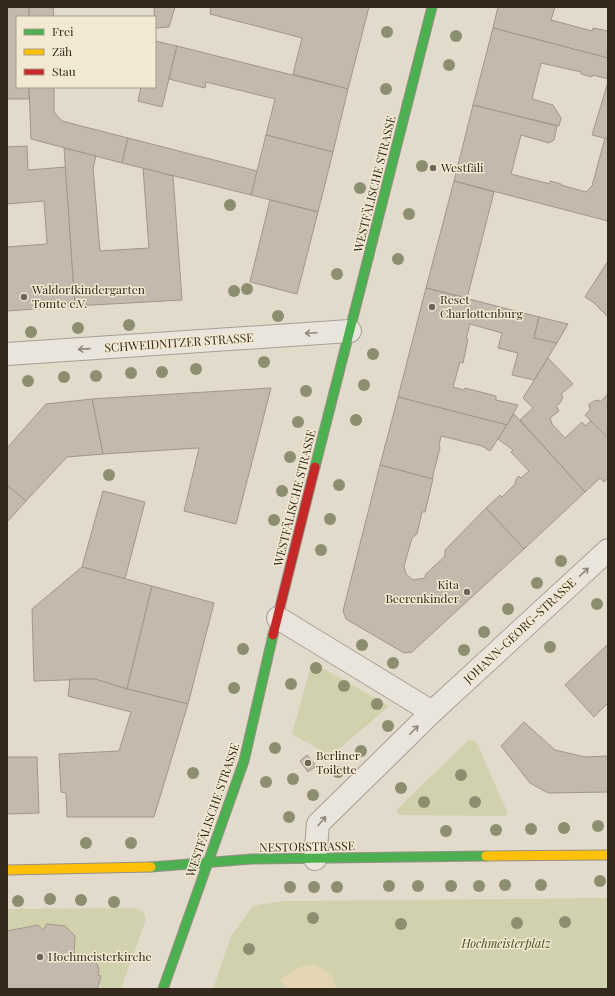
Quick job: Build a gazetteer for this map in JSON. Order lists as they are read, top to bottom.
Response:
{
  "streets": {
    "street": [
      "WESTFÄLISCHE STRASSE",
      "SCHWEIDNITZER STRASSE",
      "JOHANN-GEORG-STRASSE",
      "NESTORSTRASSE"
    ]
  },
  "crossings": [
    ["WESTFÄLISCHE STRASSE", "SCHWEIDNITZER STRASSE"],
    ["WESTFÄLISCHE STRASSE", "NESTORSTRASSE"],
    ["JOHANN-GEORG-STRASSE", "NESTORSTRASSE"]
  ],
  "one_way": ["SCHWEIDNITZER STRASSE", "JOHANN-GEORG-STRASSE"],
  "parks": ["Hochmeisterplatz"],
  "places": [
    "Westfäli",
    "Waldorfkindergarten Tomte e.V.",
    "Reset Charlottenburg",
    "Kita Beerenkinder",
    "Berliner Toilette",
    "Hochmeisterkirche"
  ],
  "legend": ["Frei", "Zäh", "Stau"]
}
